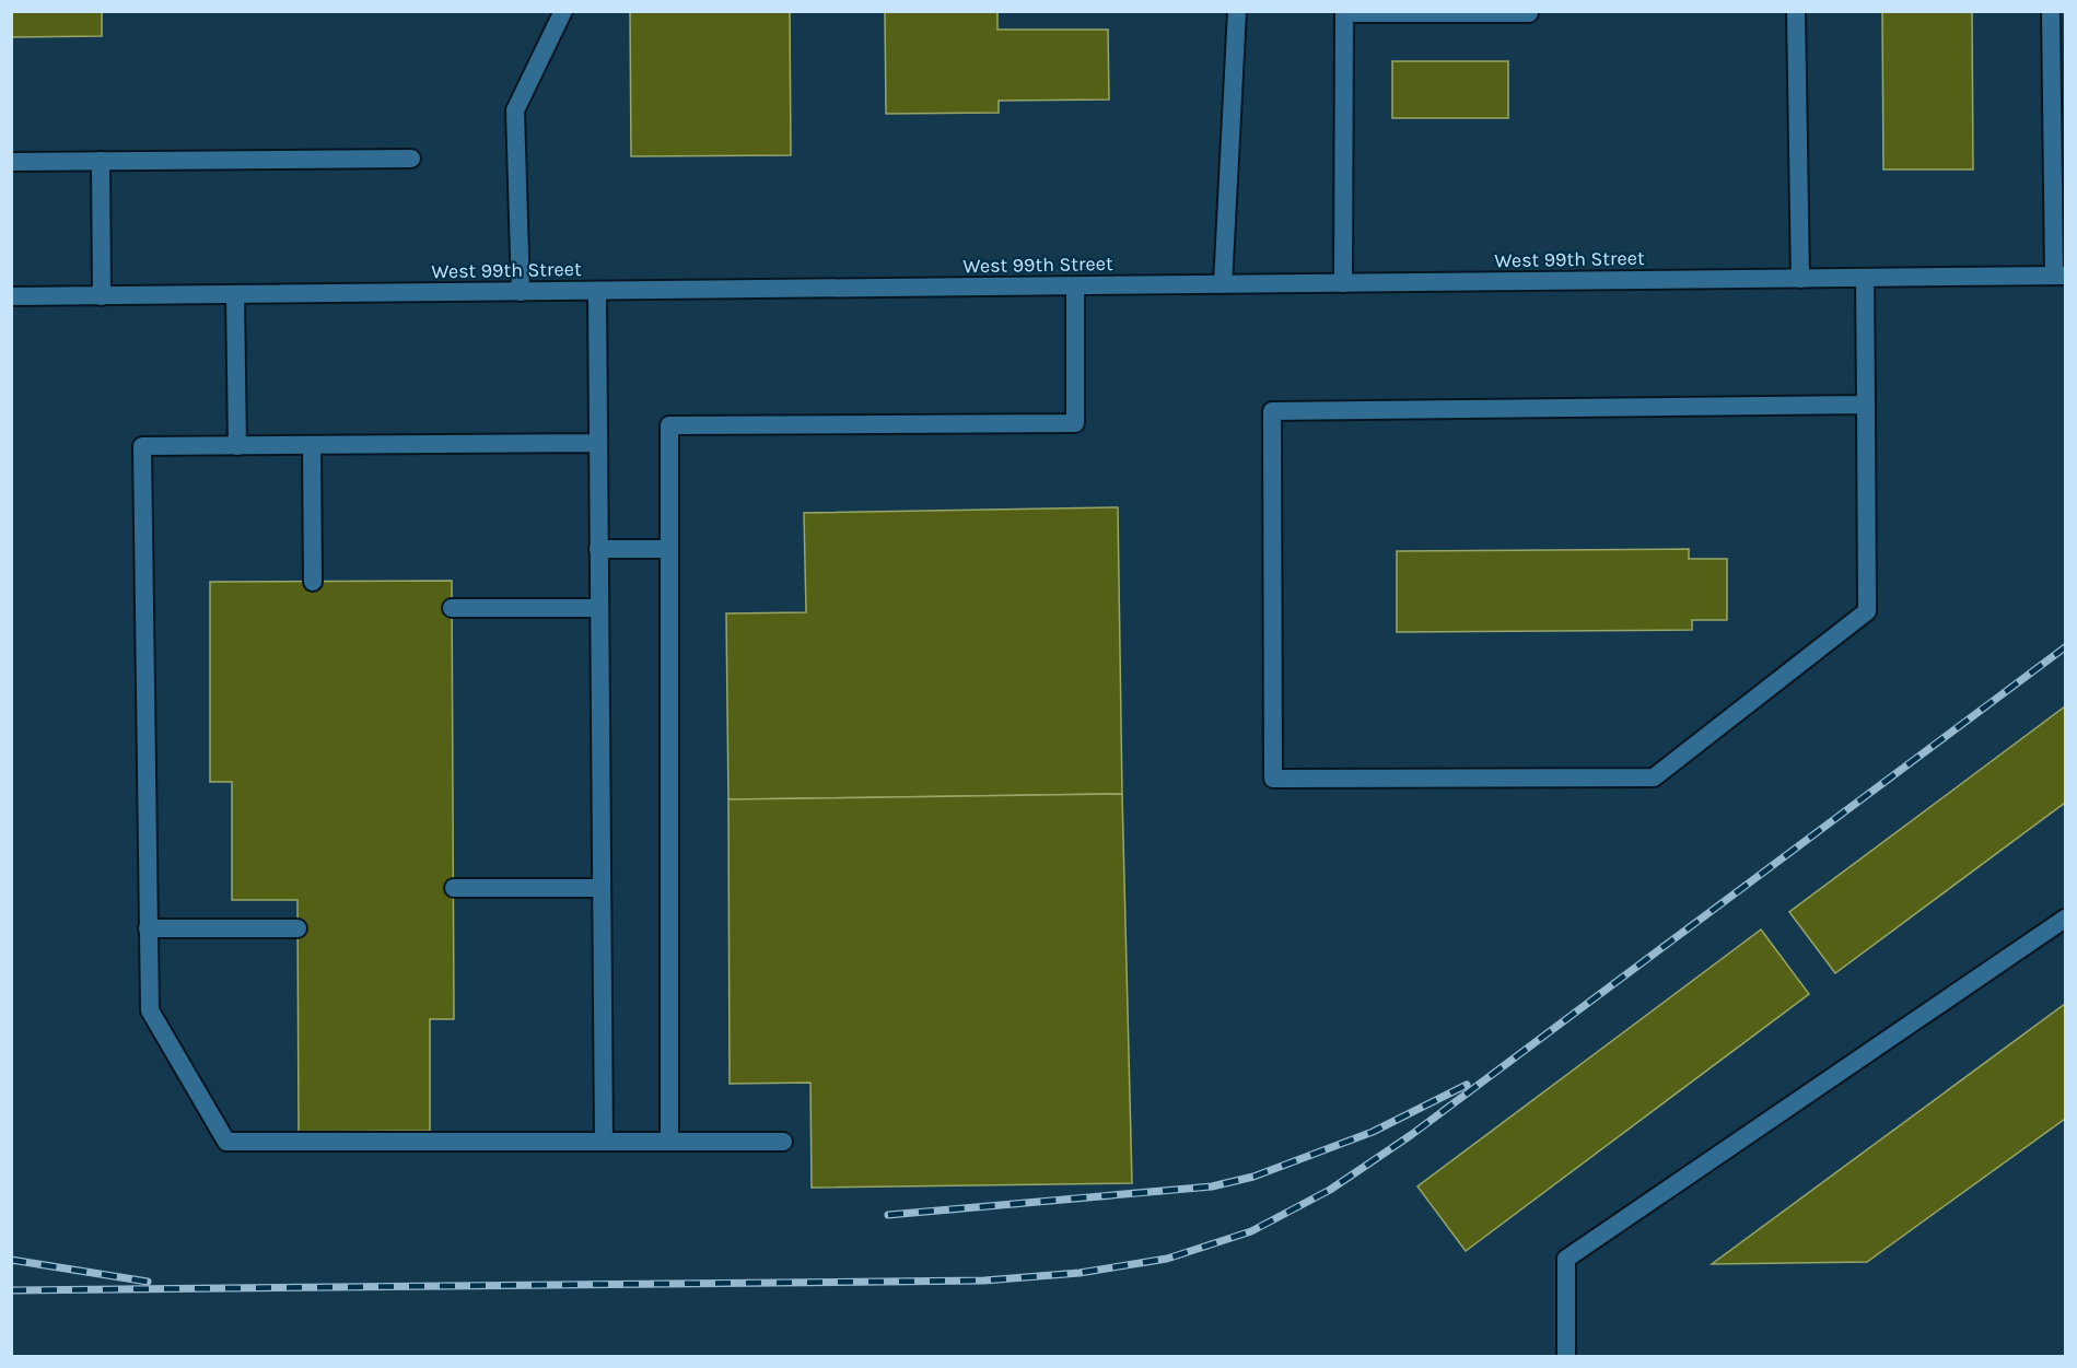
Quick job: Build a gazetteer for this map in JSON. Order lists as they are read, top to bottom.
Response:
{
  "streets": {
    "street": ["West 99th Street"]
  }
}
